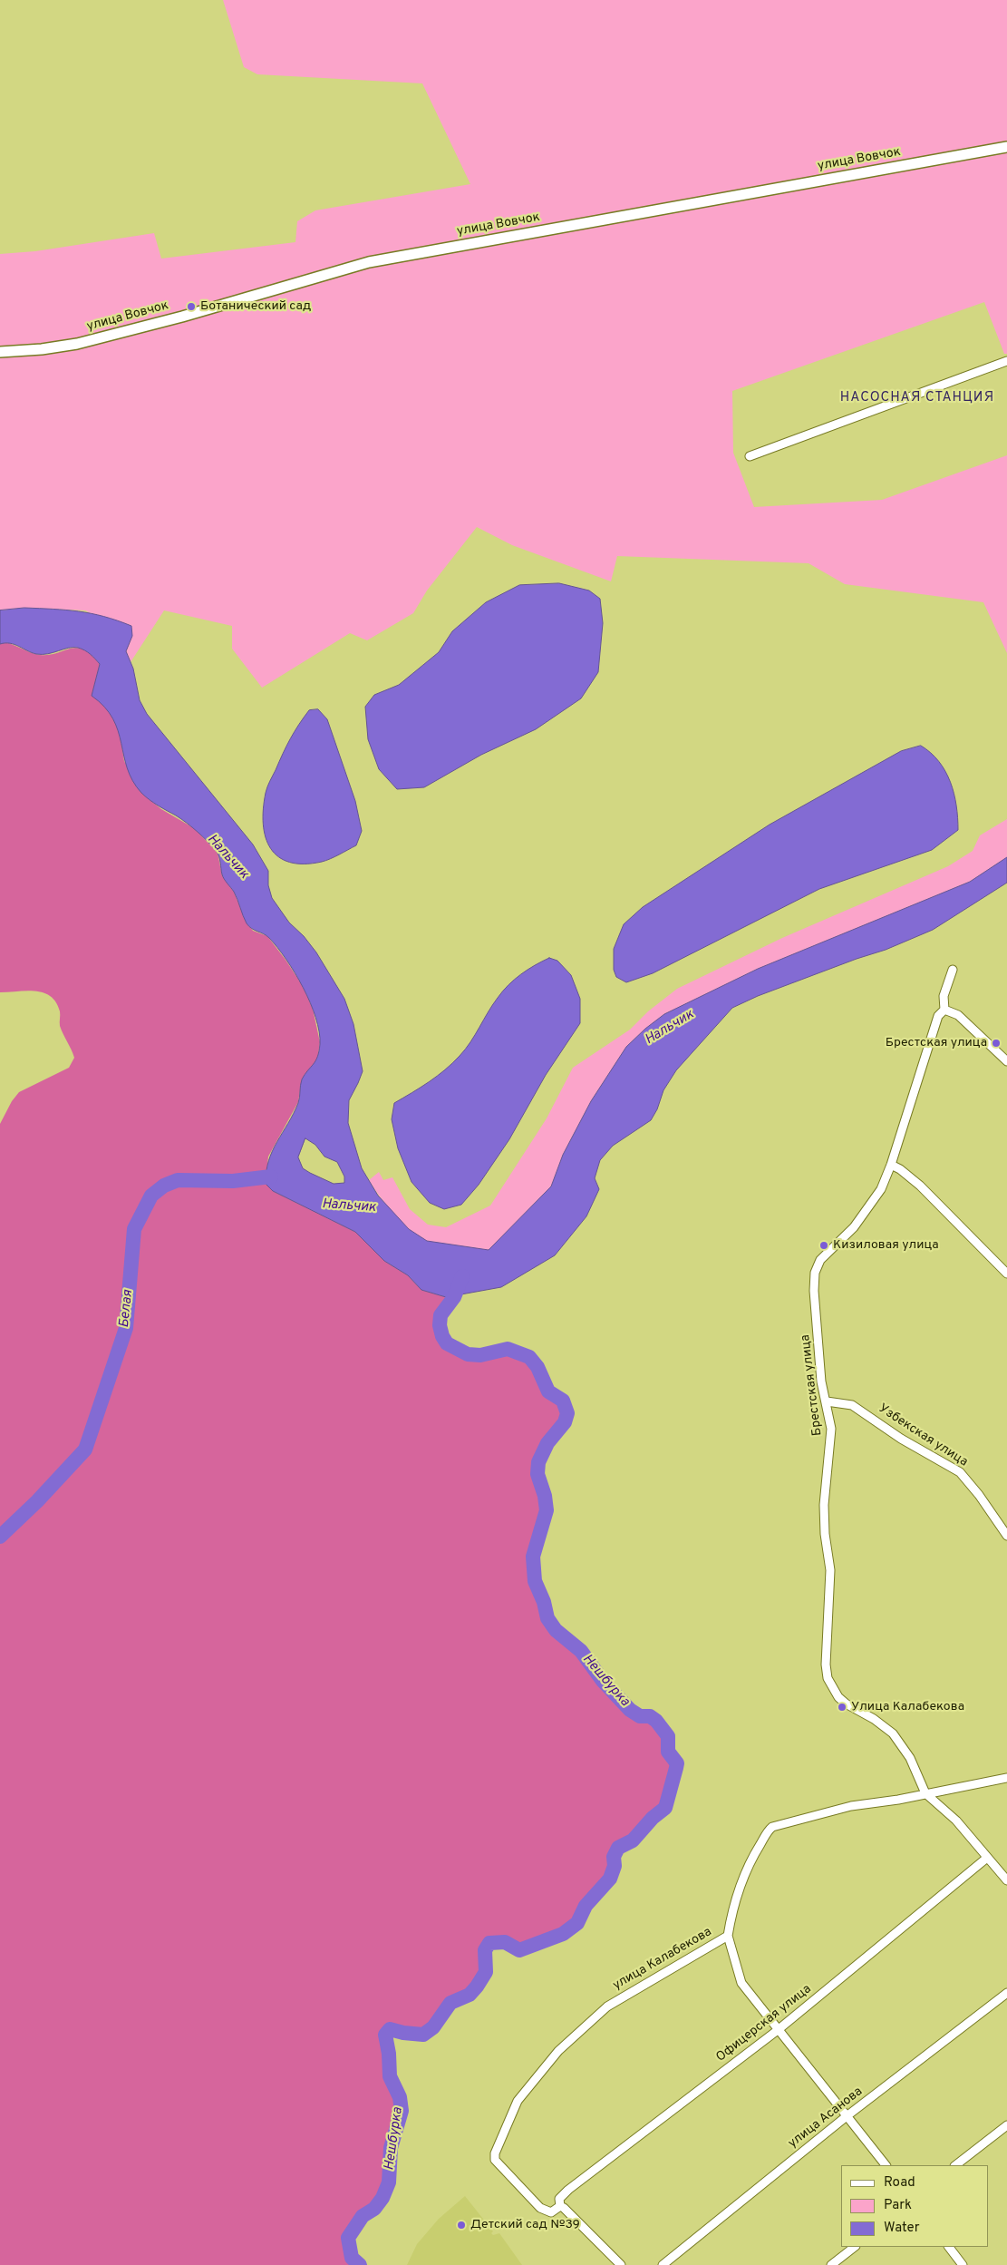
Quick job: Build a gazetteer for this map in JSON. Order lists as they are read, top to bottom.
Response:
{
  "streets": {
    "street": [
      "улица Вовчок",
      "Брестская улица",
      "Узбекская улица",
      "улица Калабекова",
      "Офицерская улица",
      "улица Асанова"
    ]
  },
  "crossings": [
    ["Брестская улица", "Узбекская улица"],
    ["Брестская улица", "улица Калабекова"],
    ["улица Калабекова", "Офицерская улица"]
  ],
  "districts": ["НАСОСНАЯ СТАНЦИЯ"],
  "water": ["Нальчик", "Белая", "Нешбурка"],
  "places": [
    "Ботанический сад",
    "Брестская улица",
    "Кизиловая улица",
    "Улица Калабекова",
    "Детский сад №39"
  ],
  "legend": ["Road", "Park", "Water"]
}
